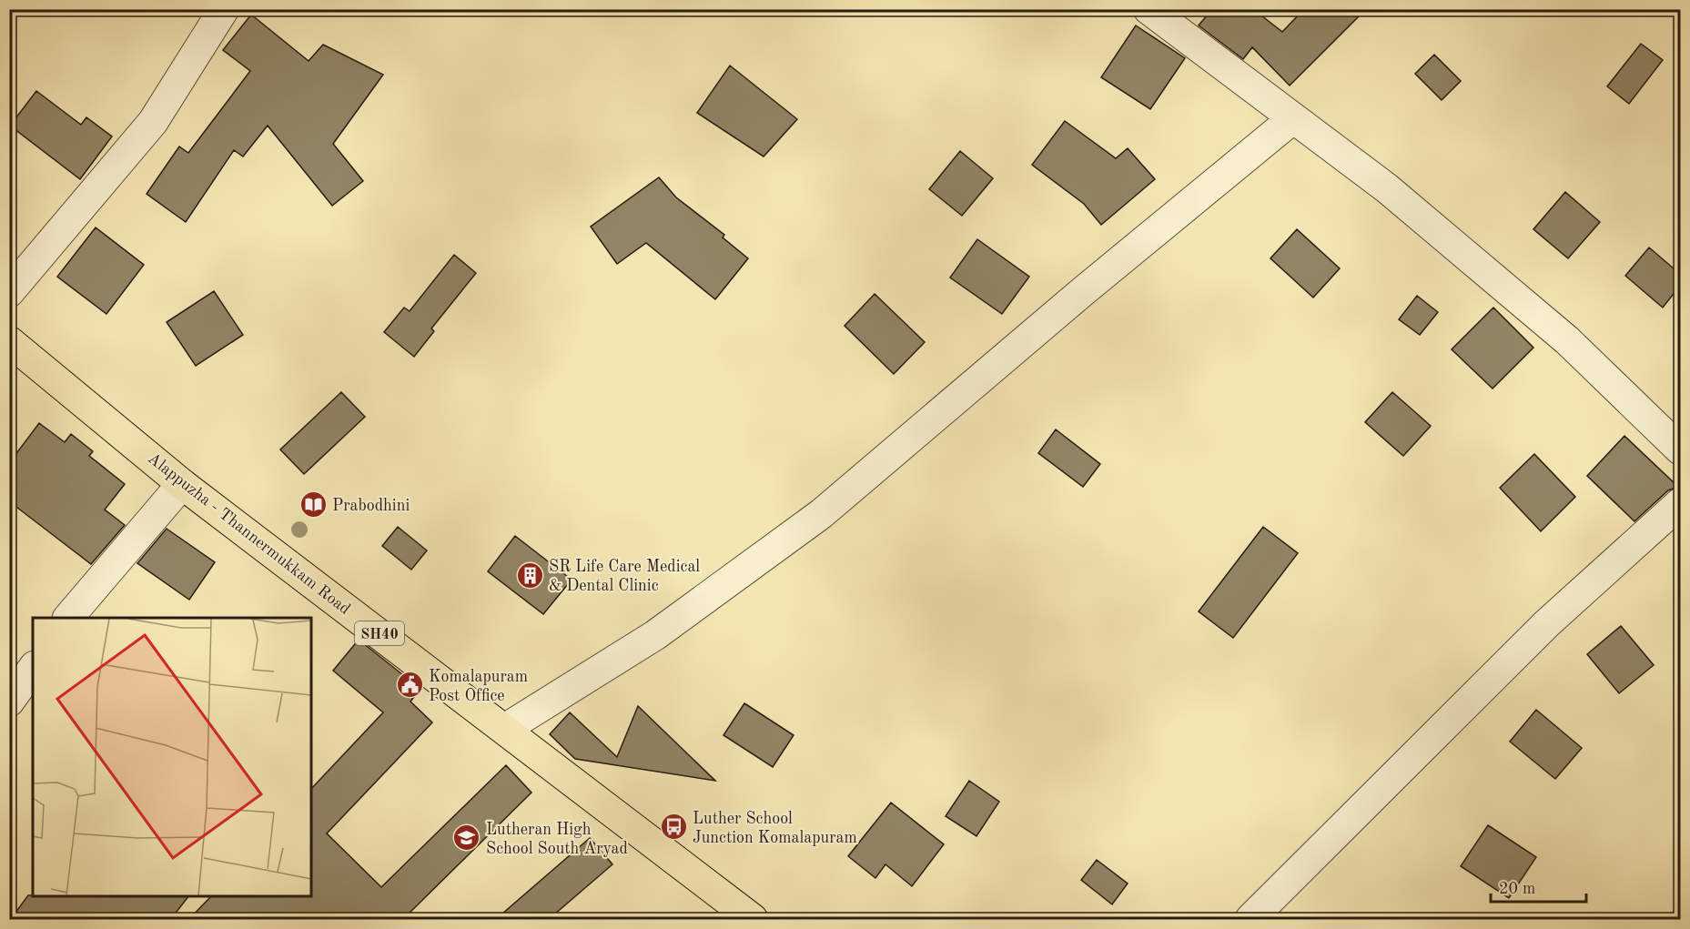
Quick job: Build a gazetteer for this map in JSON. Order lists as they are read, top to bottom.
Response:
{
  "streets": {
    "main road": ["Alappuzha - Thannermukkam Road", "SH40"]
  },
  "places": {
    "library": ["Prabodhini"],
    "building": ["SR Life Care Medical & Dental Clinic"],
    "public building": ["Komalapuram Post Office"],
    "bus stop": ["Luther School Junction Komalapuram"],
    "school or university": ["Lutheran High School South Aryad"]
  },
  "scale_bar": "20 m"
}
